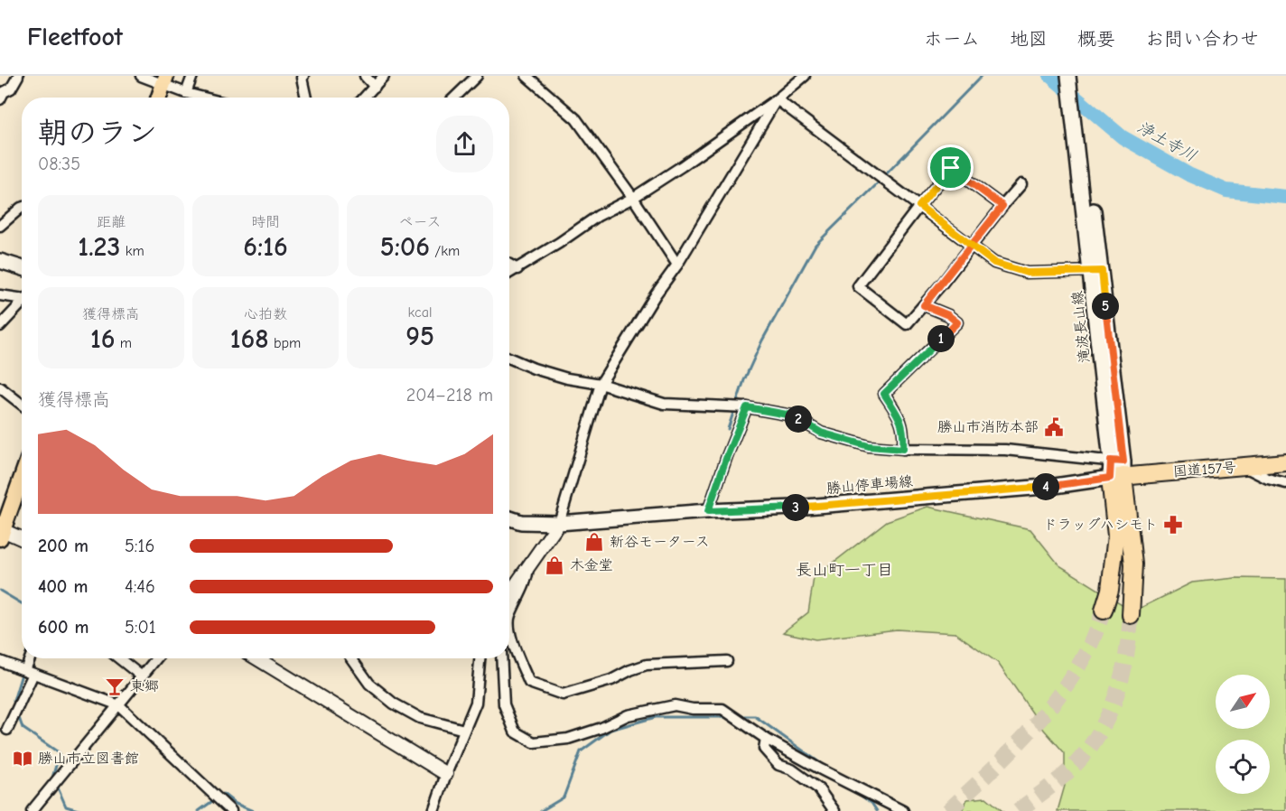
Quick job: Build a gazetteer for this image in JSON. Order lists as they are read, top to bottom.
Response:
{
  "streets": {
    "highway": ["国道157号"],
    "main road": ["滝波長山線", "勝山停車場線"]
  },
  "crossings": [
    ["滝波長山線", "国道157号"],
    ["滝波長山線", "勝山停車場線"],
    ["国道157号", "勝山停車場線"]
  ],
  "districts": ["長山町一丁目"],
  "water": ["浄土寺川"],
  "places": {
    "public building": ["勝山市消防本部"],
    "pharmacy": ["ドラッグハシモト"],
    "shop": ["新谷モータース", "木金堂"],
    "bar": ["東郷"],
    "library": ["勝山市立図書館"]
  },
  "north": "top right",
  "page": {
    "header": "Fleetfoot",
    "nav": [
      "ホーム",
      "地図",
      "概要",
      "お問い合わせ"
    ],
    "heading": ["朝のラン", "08:35"],
    "stats": [
      ["距離", "1.23 km"],
      ["時間", "6:16"],
      ["ペース", "5:06 /km"],
      ["獲得標高", "16 m"],
      ["心拍数", "168 bpm"],
      ["kcal", "95"]
    ],
    "pins": [
      "5",
      "1",
      "2",
      "4",
      "3"
    ],
    "chart": ["獲得標高", "204–218 m"],
    "list": [
      {
        "name": "200 m",
        "note": "5:16"
      },
      {
        "name": "400 m",
        "note": "4:46"
      },
      {
        "name": "600 m",
        "note": "5:01"
      }
    ]
  }
}
